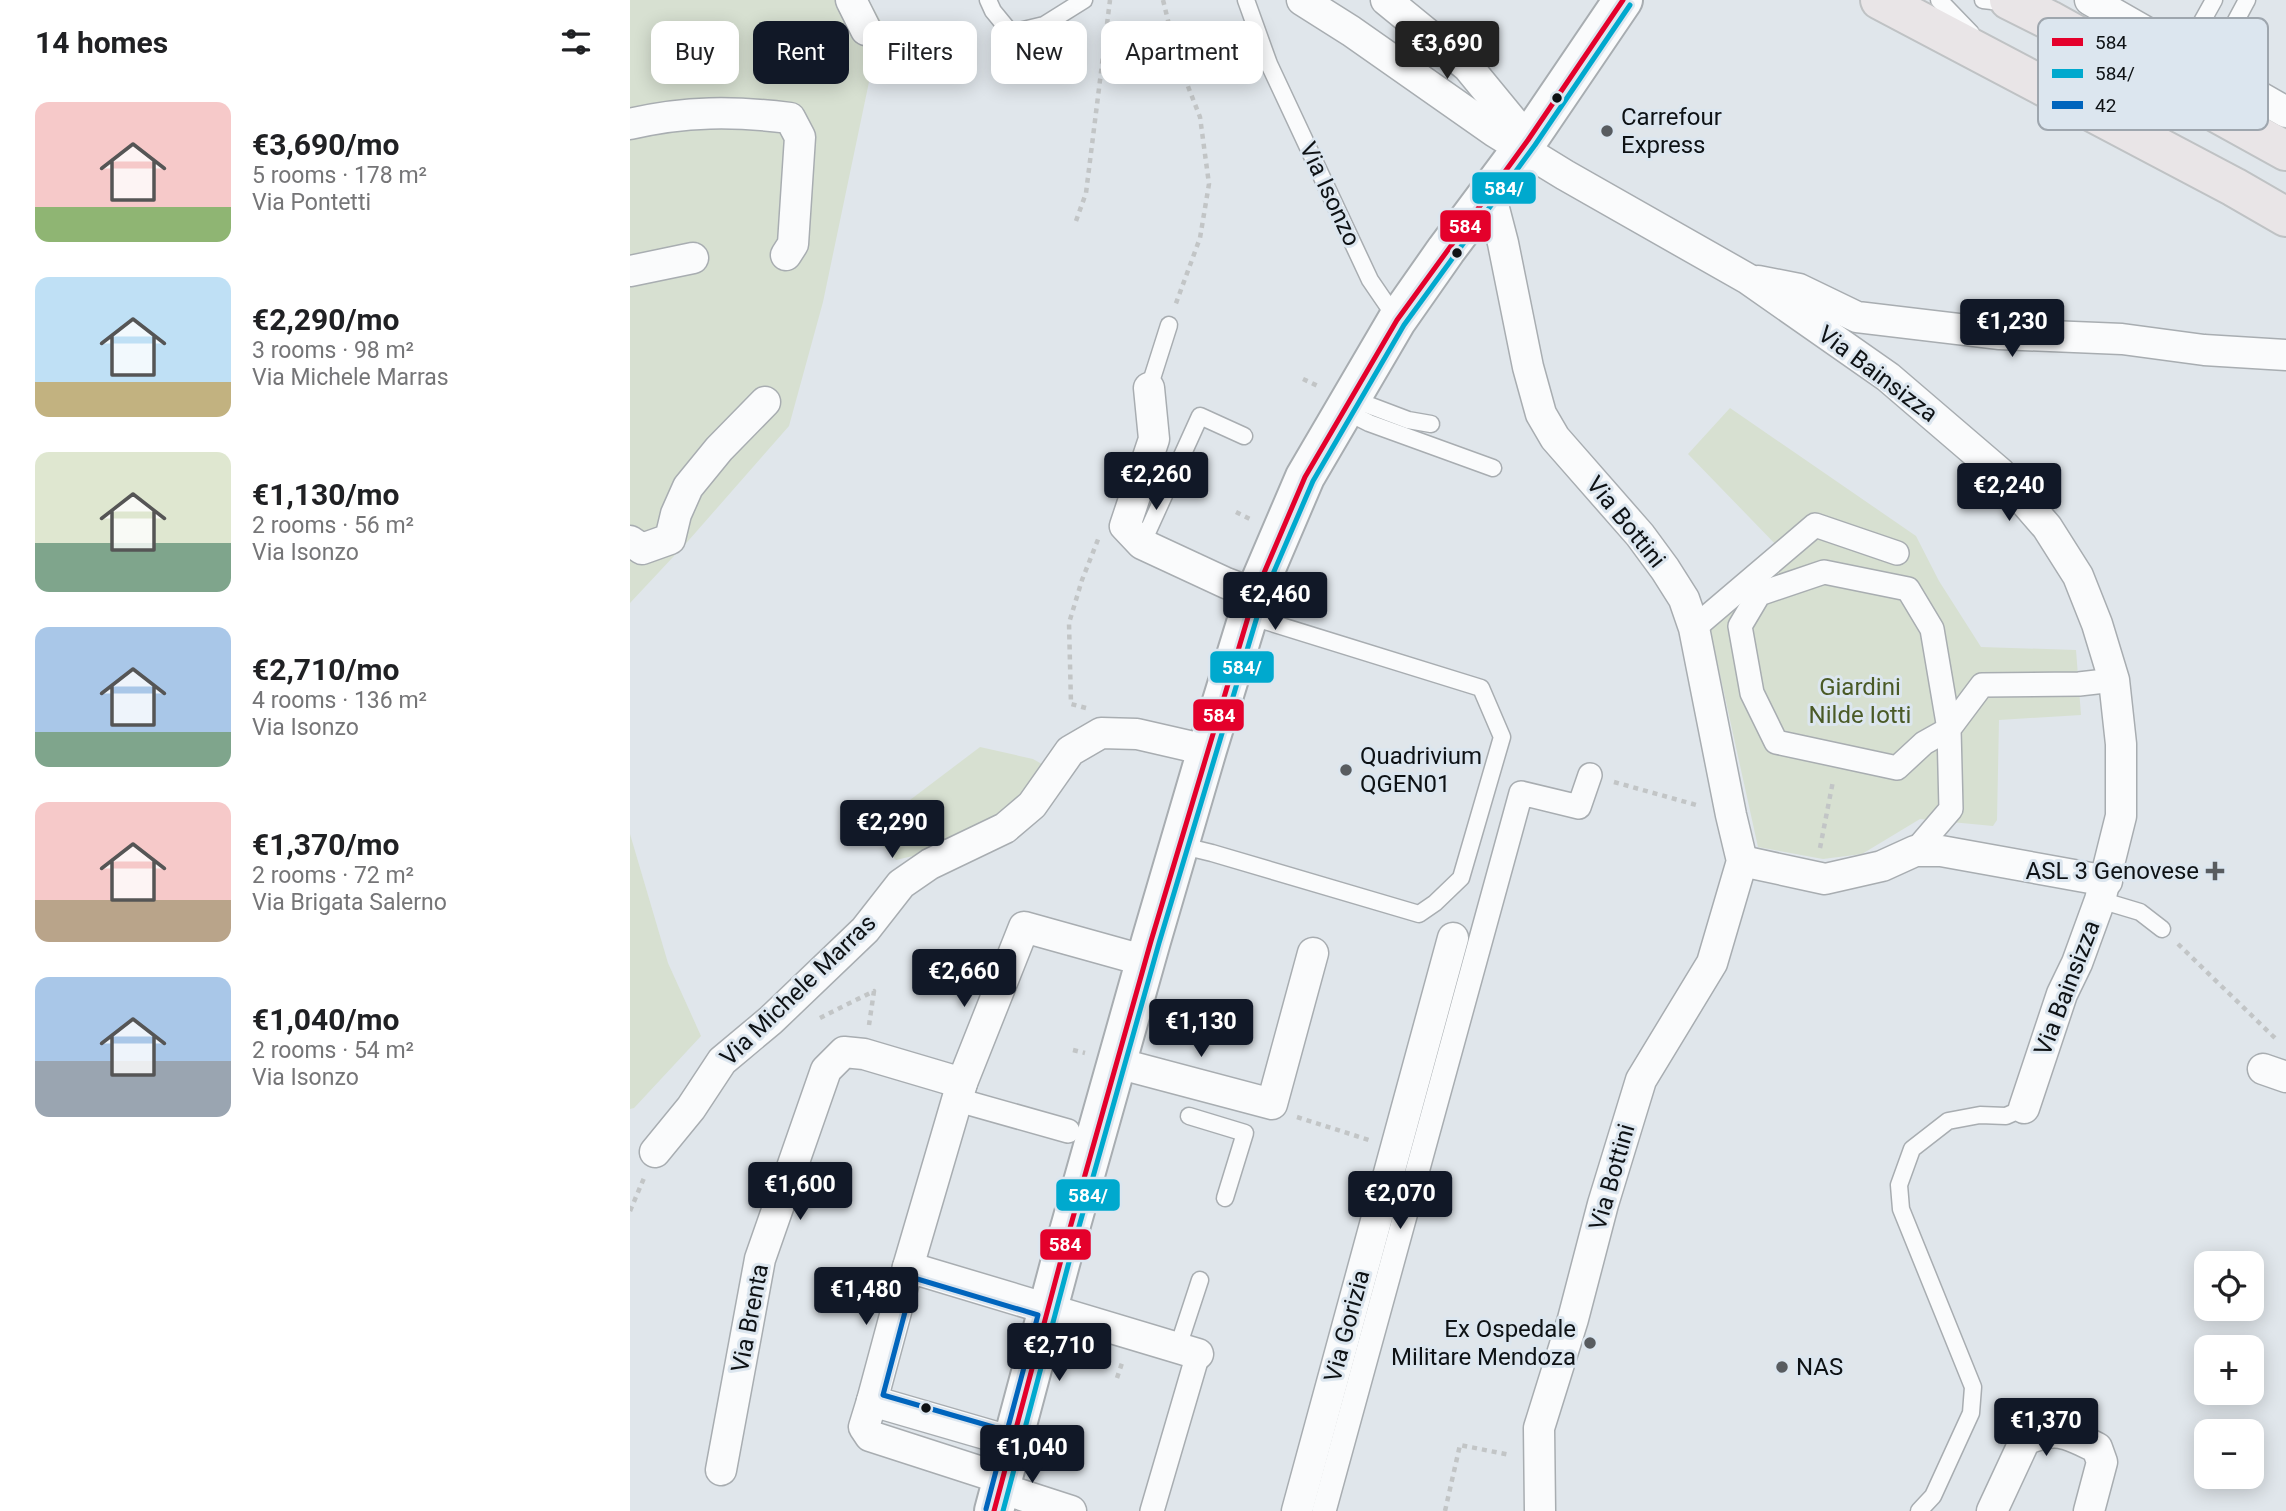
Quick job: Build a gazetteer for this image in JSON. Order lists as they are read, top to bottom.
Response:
{
  "streets": {
    "street": [
      "Via Bainsizza",
      "Via Bottini",
      "Via Michele Marras",
      "Via Brenta",
      "Via Gorizia"
    ],
    "lane": ["Via Isonzo"]
  },
  "parks": ["Giardini Nilde Iotti"],
  "places": {
    "other": [
      "Carrefour Express",
      "Quadrivium QGEN01",
      "Ex Ospedale Militare Mendoza",
      "NAS"
    ],
    "health": ["ASL 3 Genovese"]
  },
  "lines": ["transit line 584", "transit line 584/", "transit line 42"],
  "legend": ["584", "584/", "42"],
  "page": {
    "heading": "14 homes",
    "price": [
      "€3,690",
      "€1,230",
      "€2,260",
      "€2,240",
      "€2,460",
      "€2,290",
      "€2,660",
      "€1,130",
      "€1,600",
      "€2,070",
      "€1,480",
      "€2,710",
      "€1,370",
      "€1,040"
    ],
    "chip": [
      "Buy",
      "Rent",
      "Filters",
      "New",
      "Apartment"
    ],
    "list": [
      {
        "name": "€3,690/mo",
        "note": "5 rooms · 178 m² · Via Pontetti"
      },
      {
        "name": "€2,290/mo",
        "note": "3 rooms · 98 m² · Via Michele Marras"
      },
      {
        "name": "€1,130/mo",
        "note": "2 rooms · 56 m² · Via Isonzo"
      },
      {
        "name": "€2,710/mo",
        "note": "4 rooms · 136 m² · Via Isonzo"
      },
      {
        "name": "€1,370/mo",
        "note": "2 rooms · 72 m² · Via Brigata Salerno"
      },
      {
        "name": "€1,040/mo",
        "note": "2 rooms · 54 m² · Via Isonzo"
      }
    ],
    "map_buttons": ["+", "−"]
  }
}
